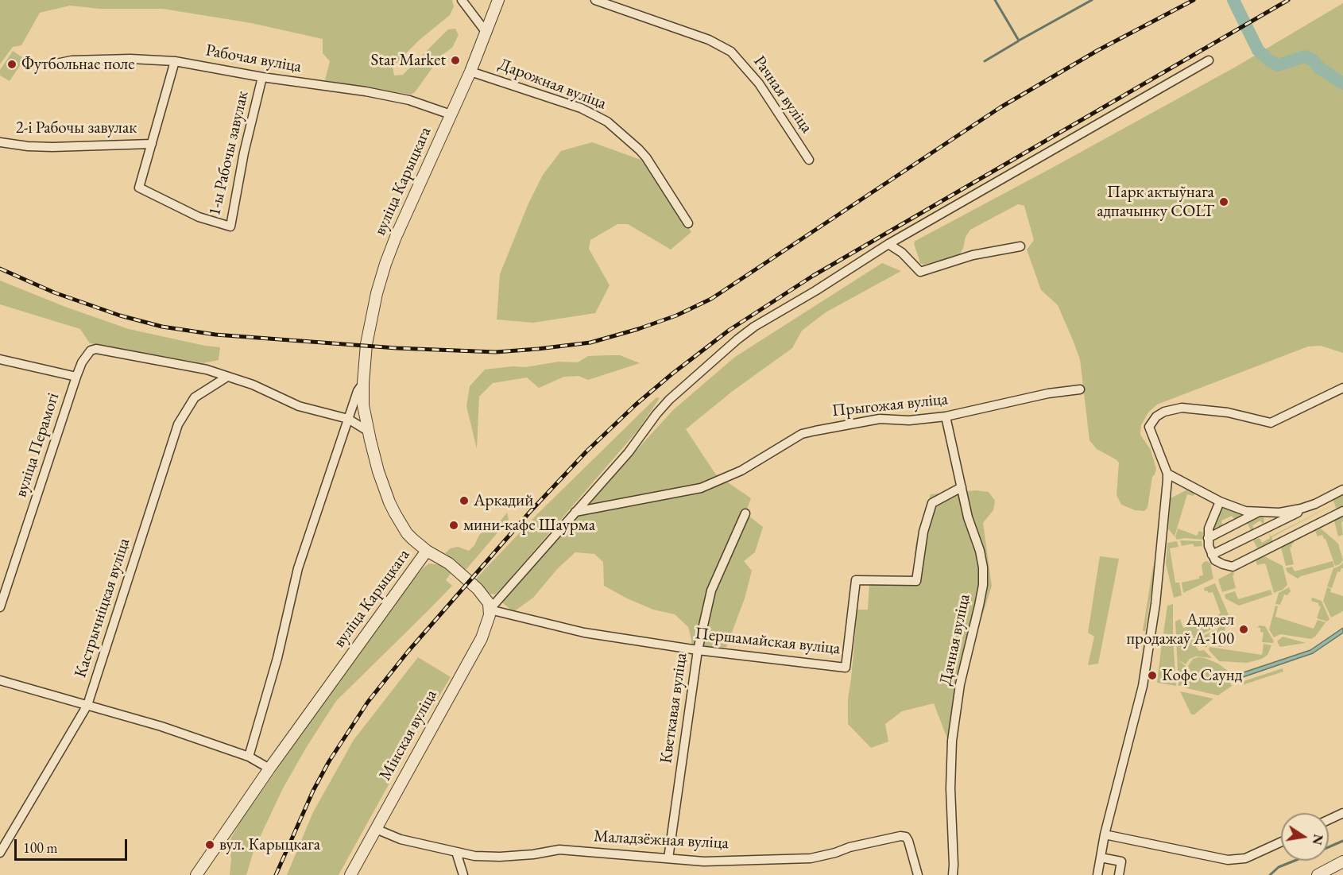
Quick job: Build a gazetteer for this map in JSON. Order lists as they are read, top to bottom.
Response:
{
  "streets": {
    "street": [
      "Рабочая вуліца",
      "Дарожная вуліца",
      "Рачная вуліца",
      "2-і Рабочы завулак",
      "1-ы Рабочы завулак",
      "вуліца Карыцкага",
      "Прыгожая вуліца",
      "вуліца Перамогі",
      "Кастрычніцкая вуліца",
      "Дачная вуліца",
      "Першамайская вуліца",
      "Кветкавая вуліца",
      "Мінская вуліца",
      "Маладзёжная вуліца"
    ]
  },
  "crossings": [
    ["Рабочая вуліца", "2-і Рабочы завулак"],
    ["Рабочая вуліца", "1-ы Рабочы завулак"],
    ["Рабочая вуліца", "вуліца Карыцкага"],
    ["Дарожная вуліца", "вуліца Карыцкага"],
    ["2-і Рабочы завулак", "1-ы Рабочы завулак"],
    ["Прыгожая вуліца", "Дачная вуліца"],
    ["Дачная вуліца", "Першамайская вуліца"],
    ["Першамайская вуліца", "Кветкавая вуліца"],
    ["Першамайская вуліца", "Мінская вуліца"],
    ["Кветкавая вуліца", "Маладзёжная вуліца"],
    ["Мінская вуліца", "Маладзёжная вуліца"]
  ],
  "places": [
    "Star Market",
    "Футбольнае поле",
    "Парк актыўнага адпачынку COLT",
    "Аркадий",
    "мини-кафе Шаурма",
    "Аддзел продажаў А-100",
    "Кофе Саунд",
    "вул. Карыцкага"
  ],
  "scale_bar": "100 m",
  "north": "right"
}
